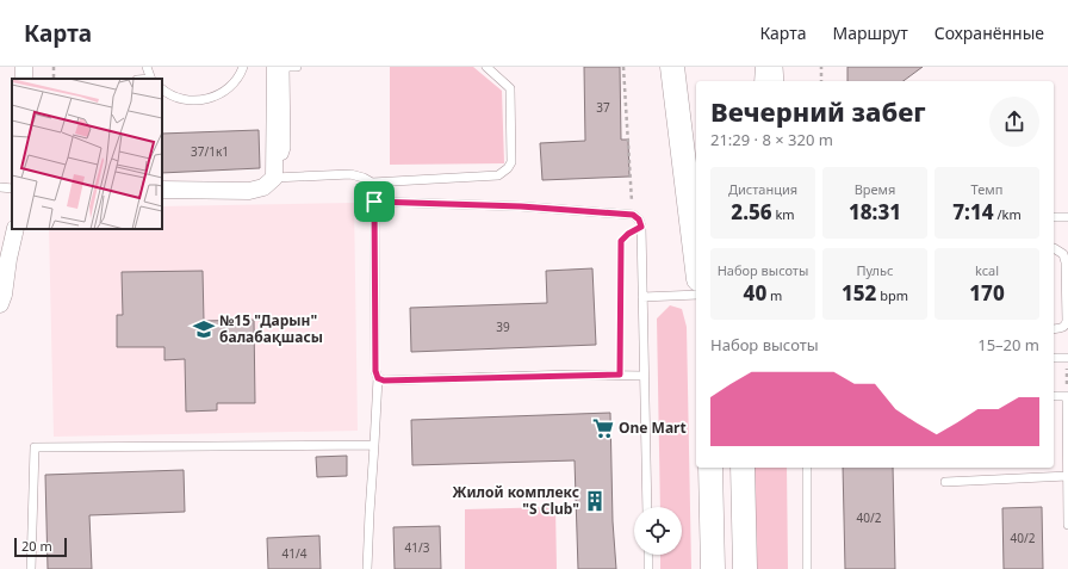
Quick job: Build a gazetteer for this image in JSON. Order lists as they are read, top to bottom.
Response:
{
  "places": {
    "school or university": ["№15 \"Дарын\" балабақшасы"],
    "supermarket": ["One Mart"],
    "building": ["Жилой комплекс \"S Club\""]
  },
  "house_numbers": [
    "37",
    "37/1к1",
    "39",
    "40/2",
    "40/2",
    "41/3",
    "41/4"
  ],
  "scale_bar": "20 m",
  "page": {
    "header": "Карта",
    "nav": ["Карта", "Маршрут", "Сохранённые"],
    "heading": ["Вечерний забег", "21:29 · 8 × 320 m"],
    "stats": [
      ["Дистанция", "2.56 km"],
      ["Время", "18:31"],
      ["Темп", "7:14 /km"],
      ["Набор высоты", "40 m"],
      ["Пульс", "152 bpm"],
      ["kcal", "170"]
    ],
    "chart": ["Набор высоты", "15–20 m"],
    "scale": "20 m"
  }
}
